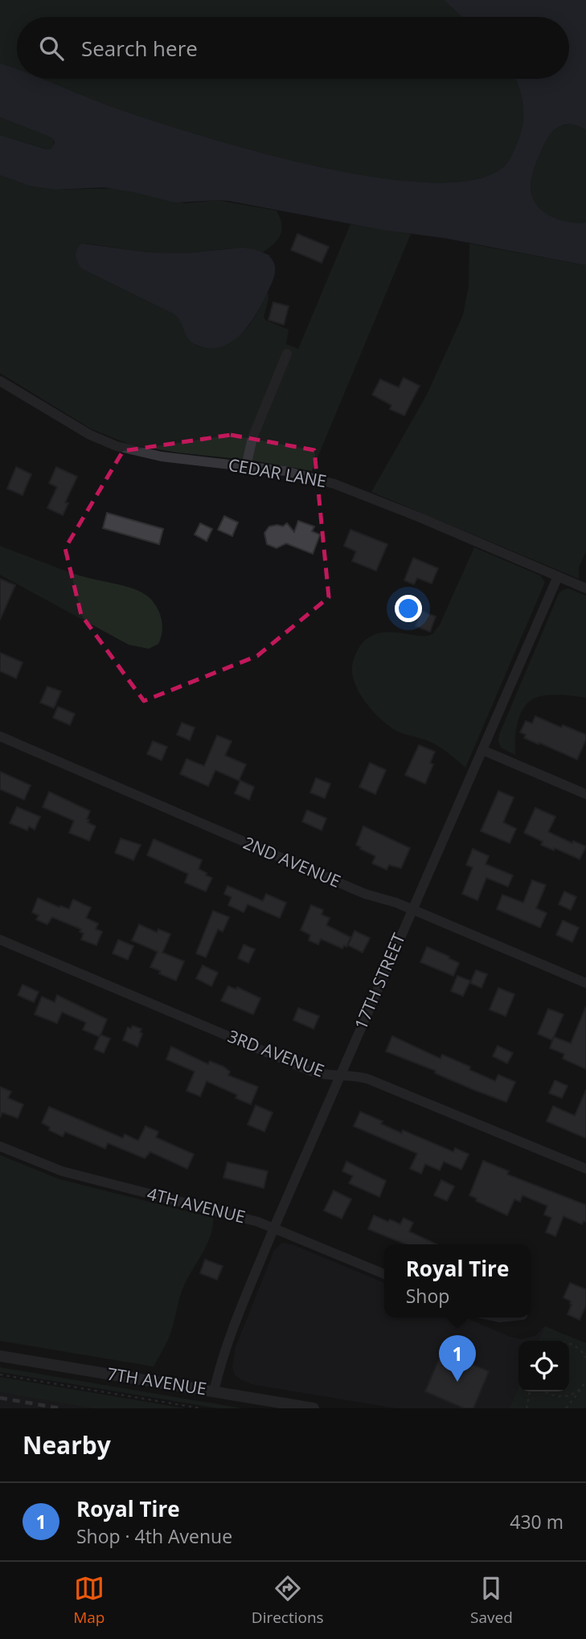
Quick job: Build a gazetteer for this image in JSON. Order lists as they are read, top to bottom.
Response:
{
  "streets": {
    "street": [
      "CEDAR LANE",
      "2ND AVENUE",
      "17TH STREET",
      "3RD AVENUE",
      "4TH AVENUE",
      "7TH AVENUE"
    ]
  },
  "crossings": [
    ["CEDAR LANE", "17TH STREET"],
    ["2ND AVENUE", "17TH STREET"],
    ["17TH STREET", "3RD AVENUE"],
    ["17TH STREET", "4TH AVENUE"],
    ["17TH STREET", "7TH AVENUE"]
  ],
  "page": {
    "search": "Search here",
    "popup": ["Royal Tire", "Shop"],
    "pins": "1",
    "heading": "Nearby",
    "list": [
      {
        "mark": "1",
        "name": "Royal Tire",
        "note": "Shop · 4th Avenue",
        "value": "430 m"
      }
    ],
    "nav": ["Map", "Directions", "Saved"]
  }
}
